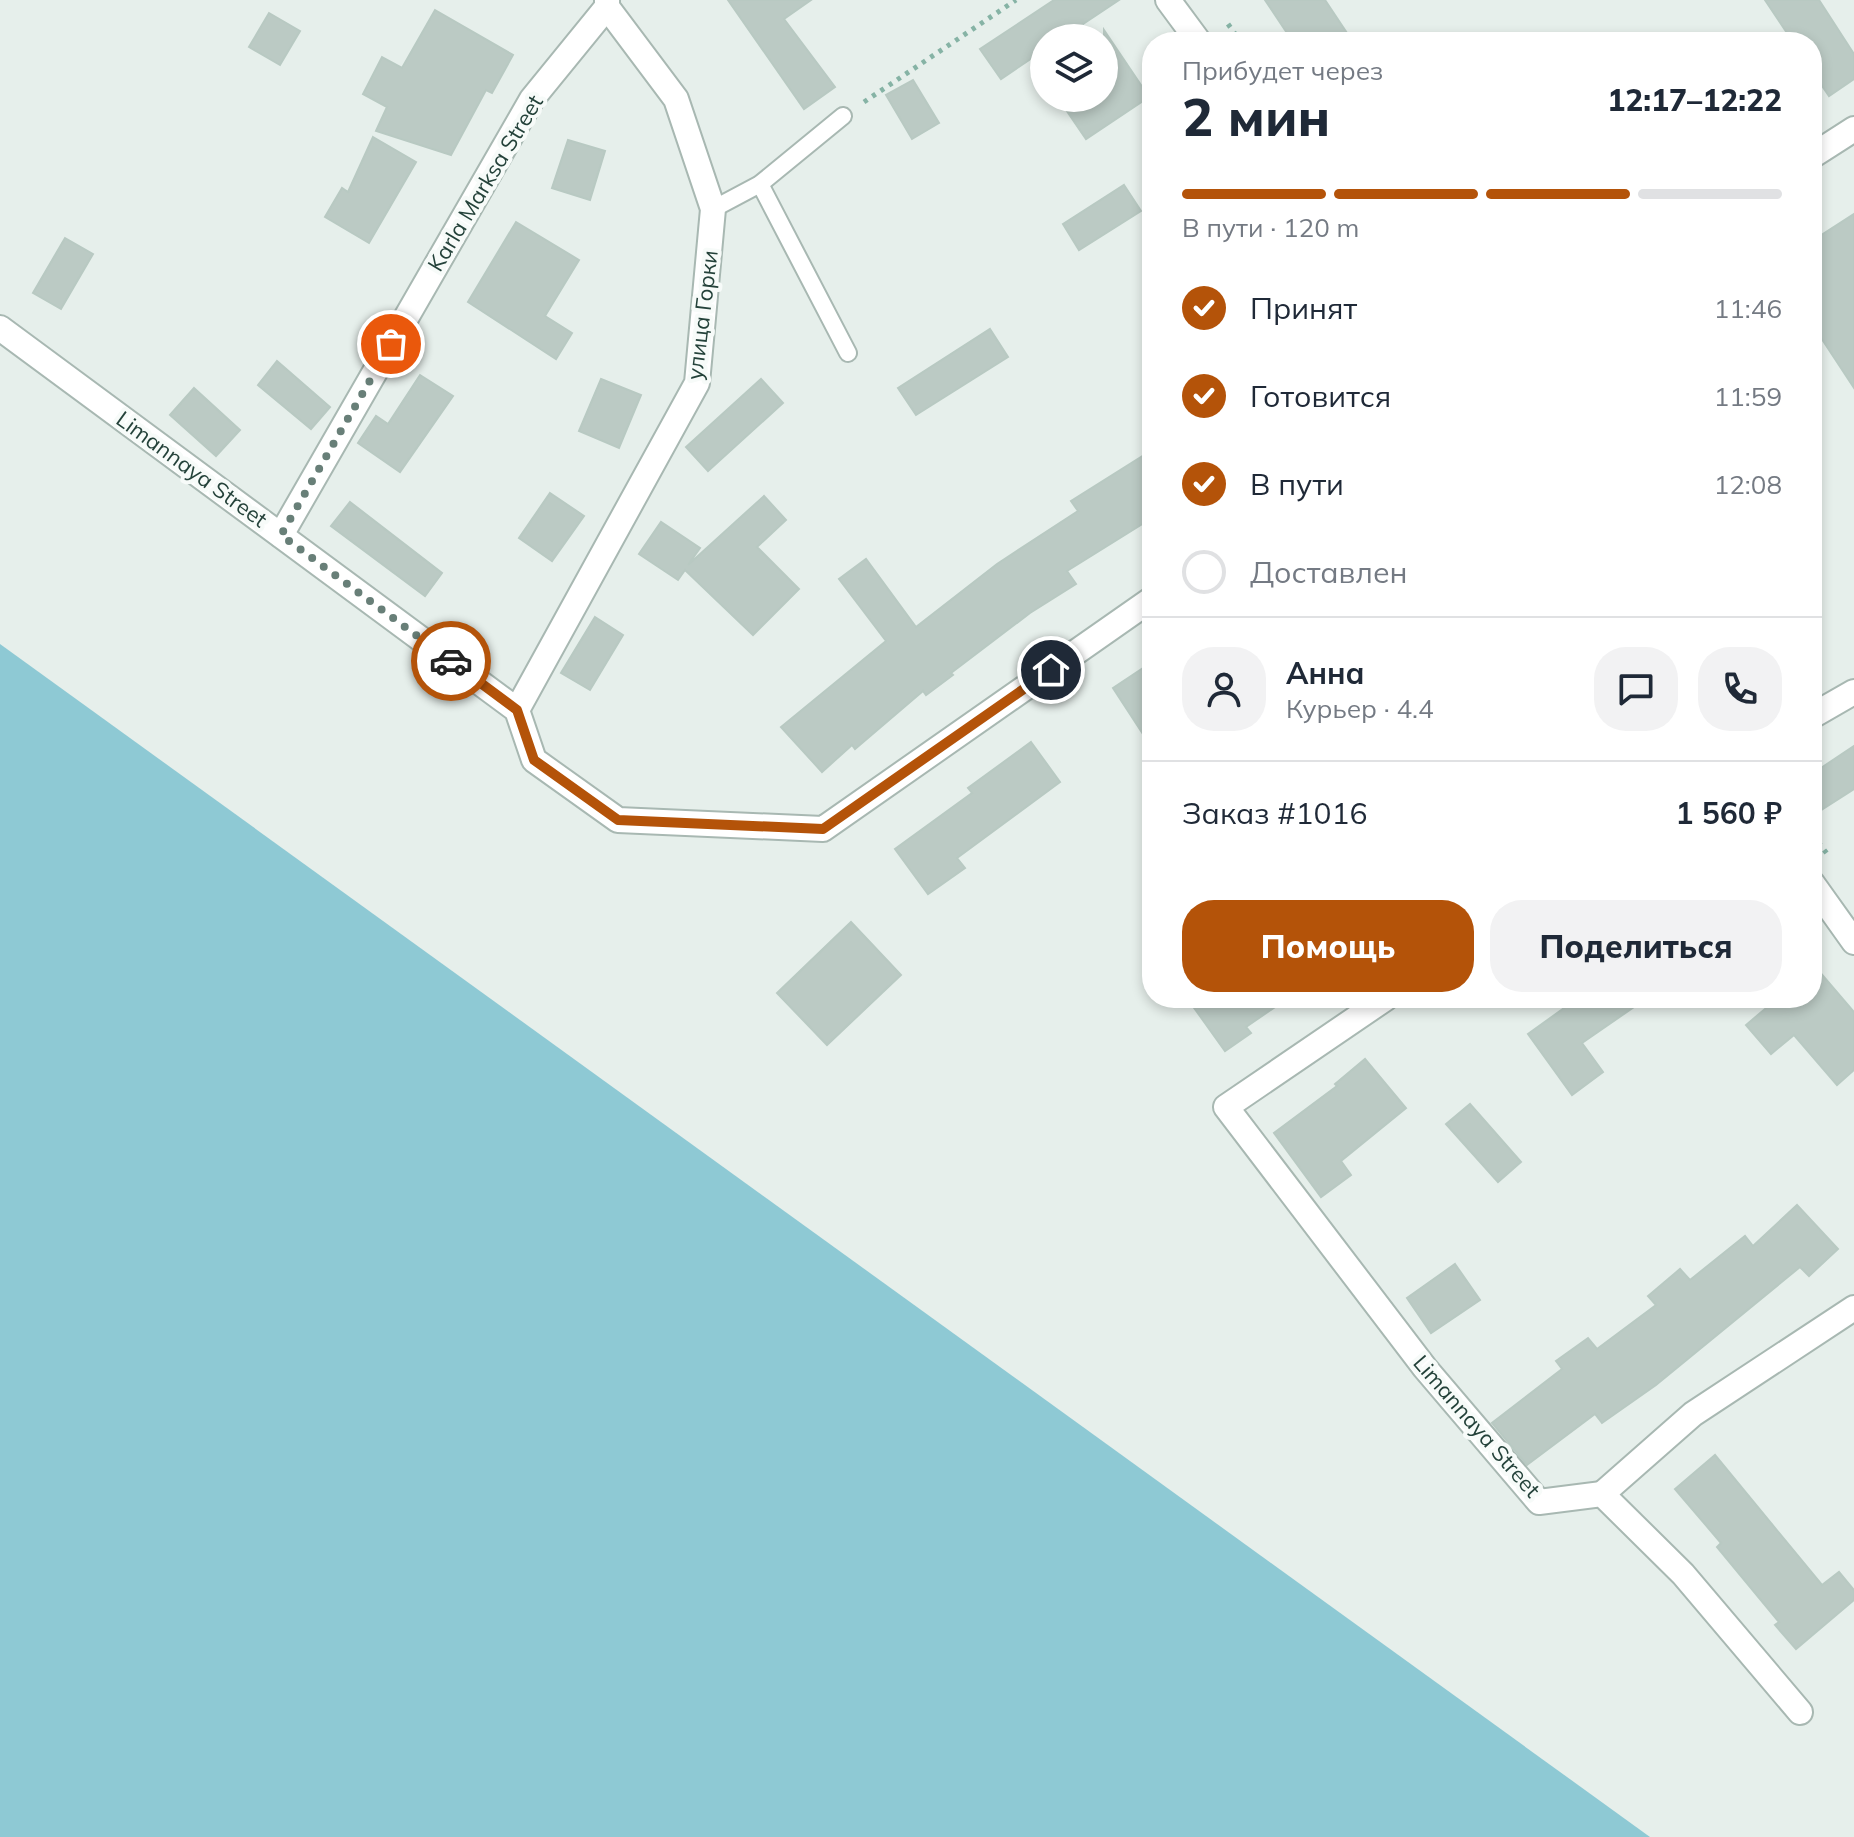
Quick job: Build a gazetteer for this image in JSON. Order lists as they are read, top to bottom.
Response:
{
  "streets": {
    "street": ["Karla Marksa Street", "улица Горки", "Limannaya Street"]
  },
  "crossings": [
    ["Karla Marksa Street", "улица Горки"],
    ["Karla Marksa Street", "Limannaya Street"],
    ["улица Горки", "Limannaya Street"]
  ],
  "page": {
    "heading": ["2 мин", "Прибудет через", "12:17–12:22"],
    "panel": [
      "Анна",
      "Курьер · 4.4",
      "Заказ #1016",
      "1 560 ₽"
    ],
    "bar": "В пути · 120 m",
    "list": [
      ["Принят", "11:46"],
      ["Готовится", "11:59"],
      ["В пути", "12:08"],
      "Доставлен"
    ],
    "buttons": ["Помощь", "Поделиться"]
  }
}
